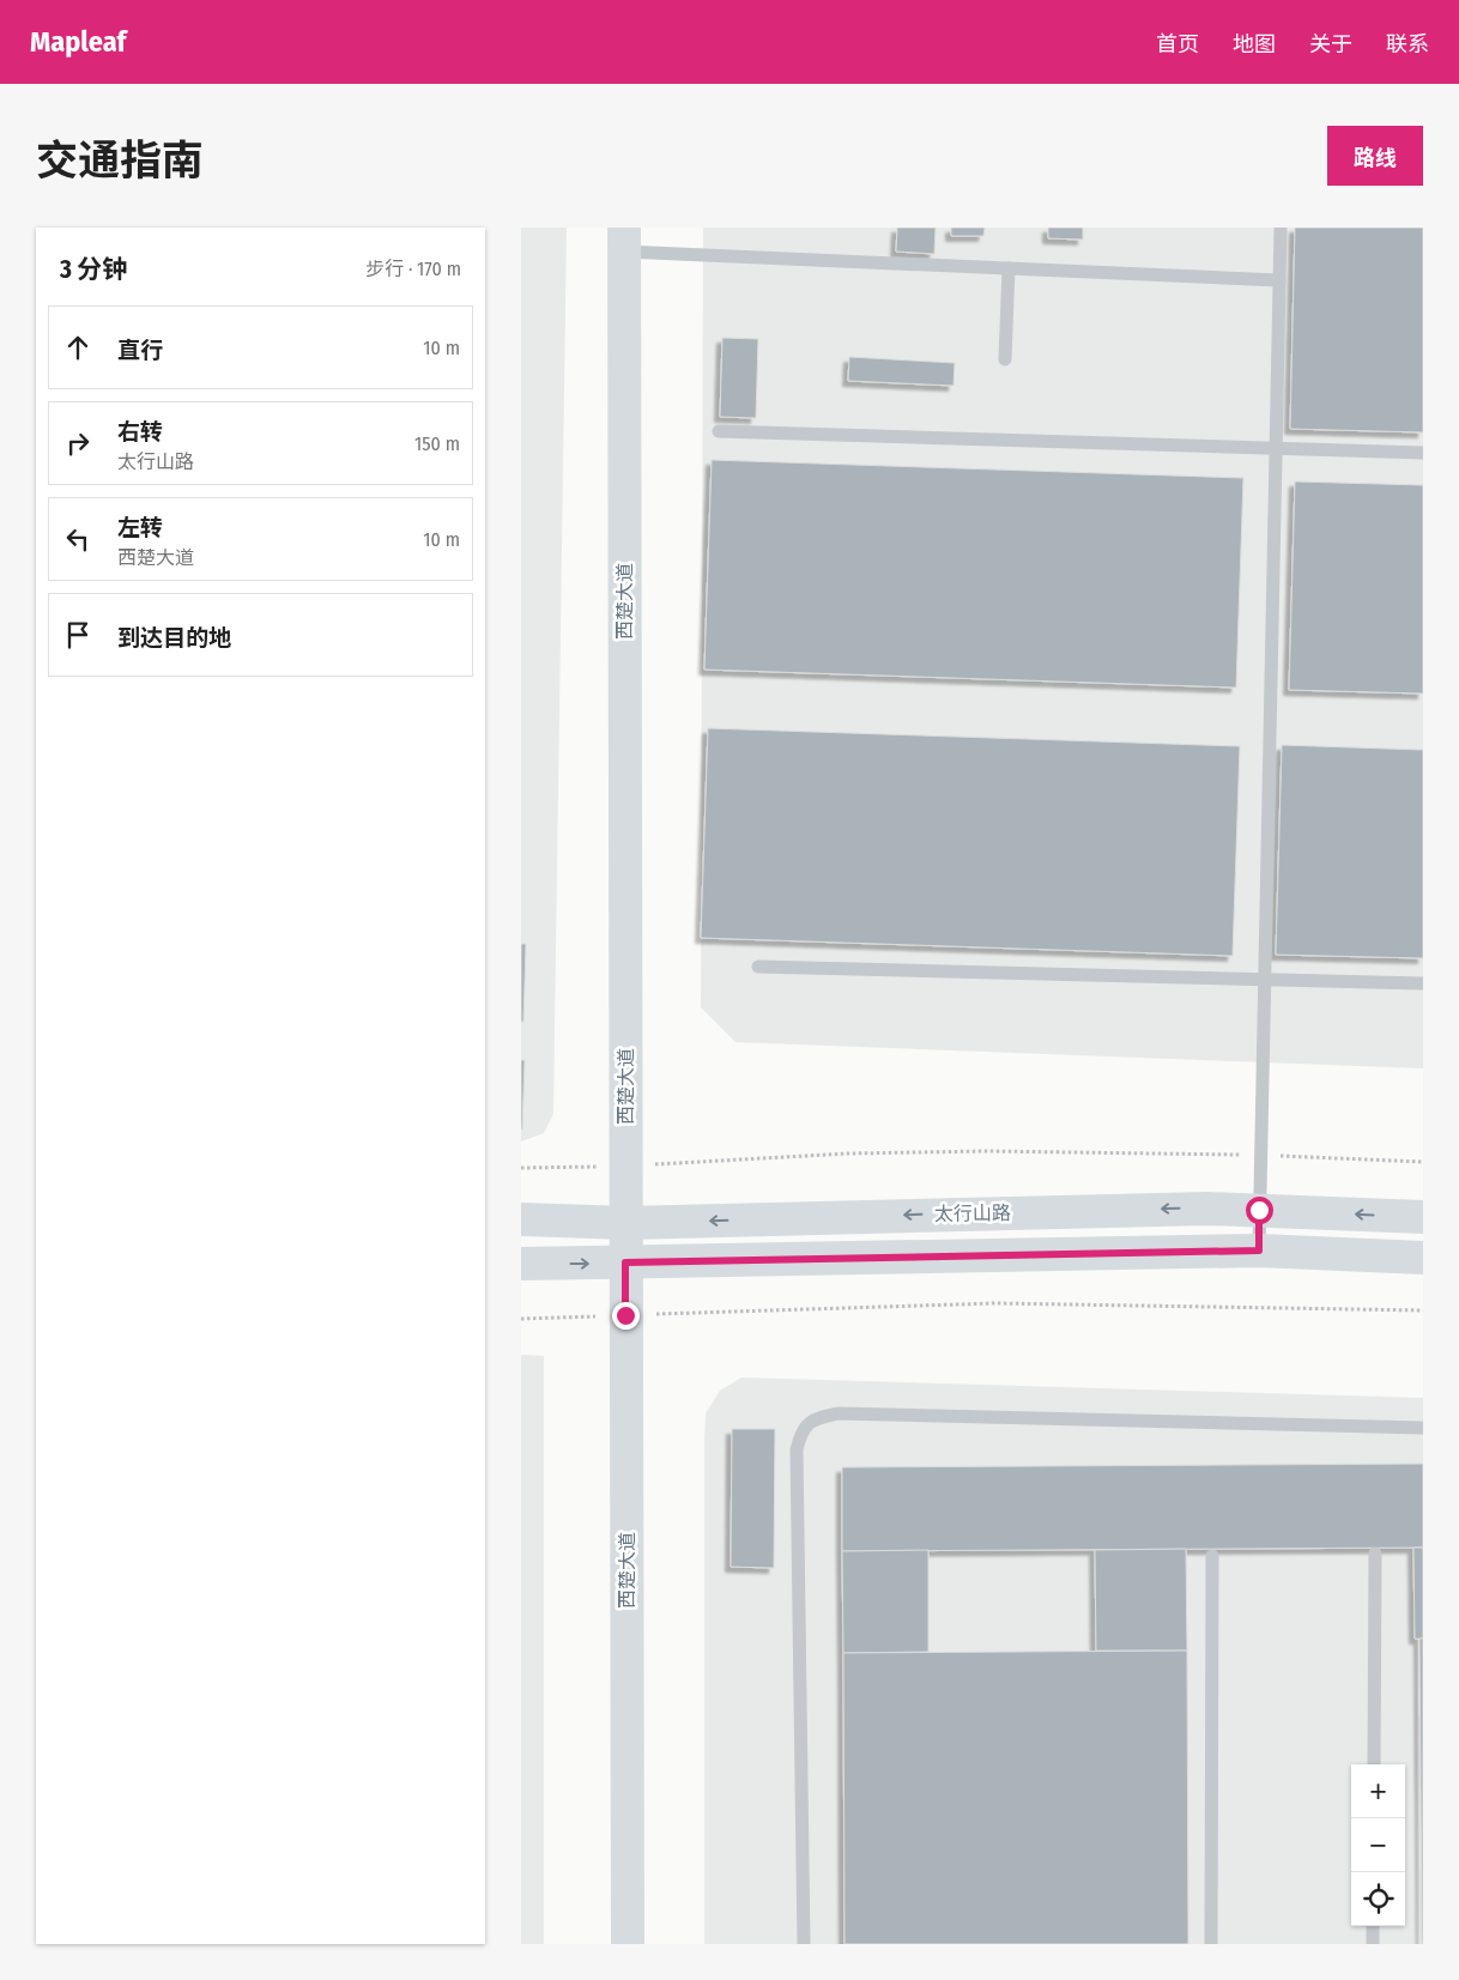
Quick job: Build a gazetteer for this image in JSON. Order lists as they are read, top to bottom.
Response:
{
  "streets": {
    "street": ["西楚大道", "太行山路"]
  },
  "crossings": [
    ["西楚大道", "太行山路"]
  ],
  "page": {
    "header": "Mapleaf",
    "nav": [
      "首页",
      "地图",
      "关于",
      "联系"
    ],
    "title": "交通指南",
    "buttons": "路线",
    "heading": ["3 分钟", "步行 · 170 m"],
    "list": [
      ["直行", "10 m"],
      ["右转", "太行山路", "150 m"],
      ["左转", "西楚大道", "10 m"],
      "到达目的地"
    ],
    "map_buttons": ["+", "−"]
  }
}
